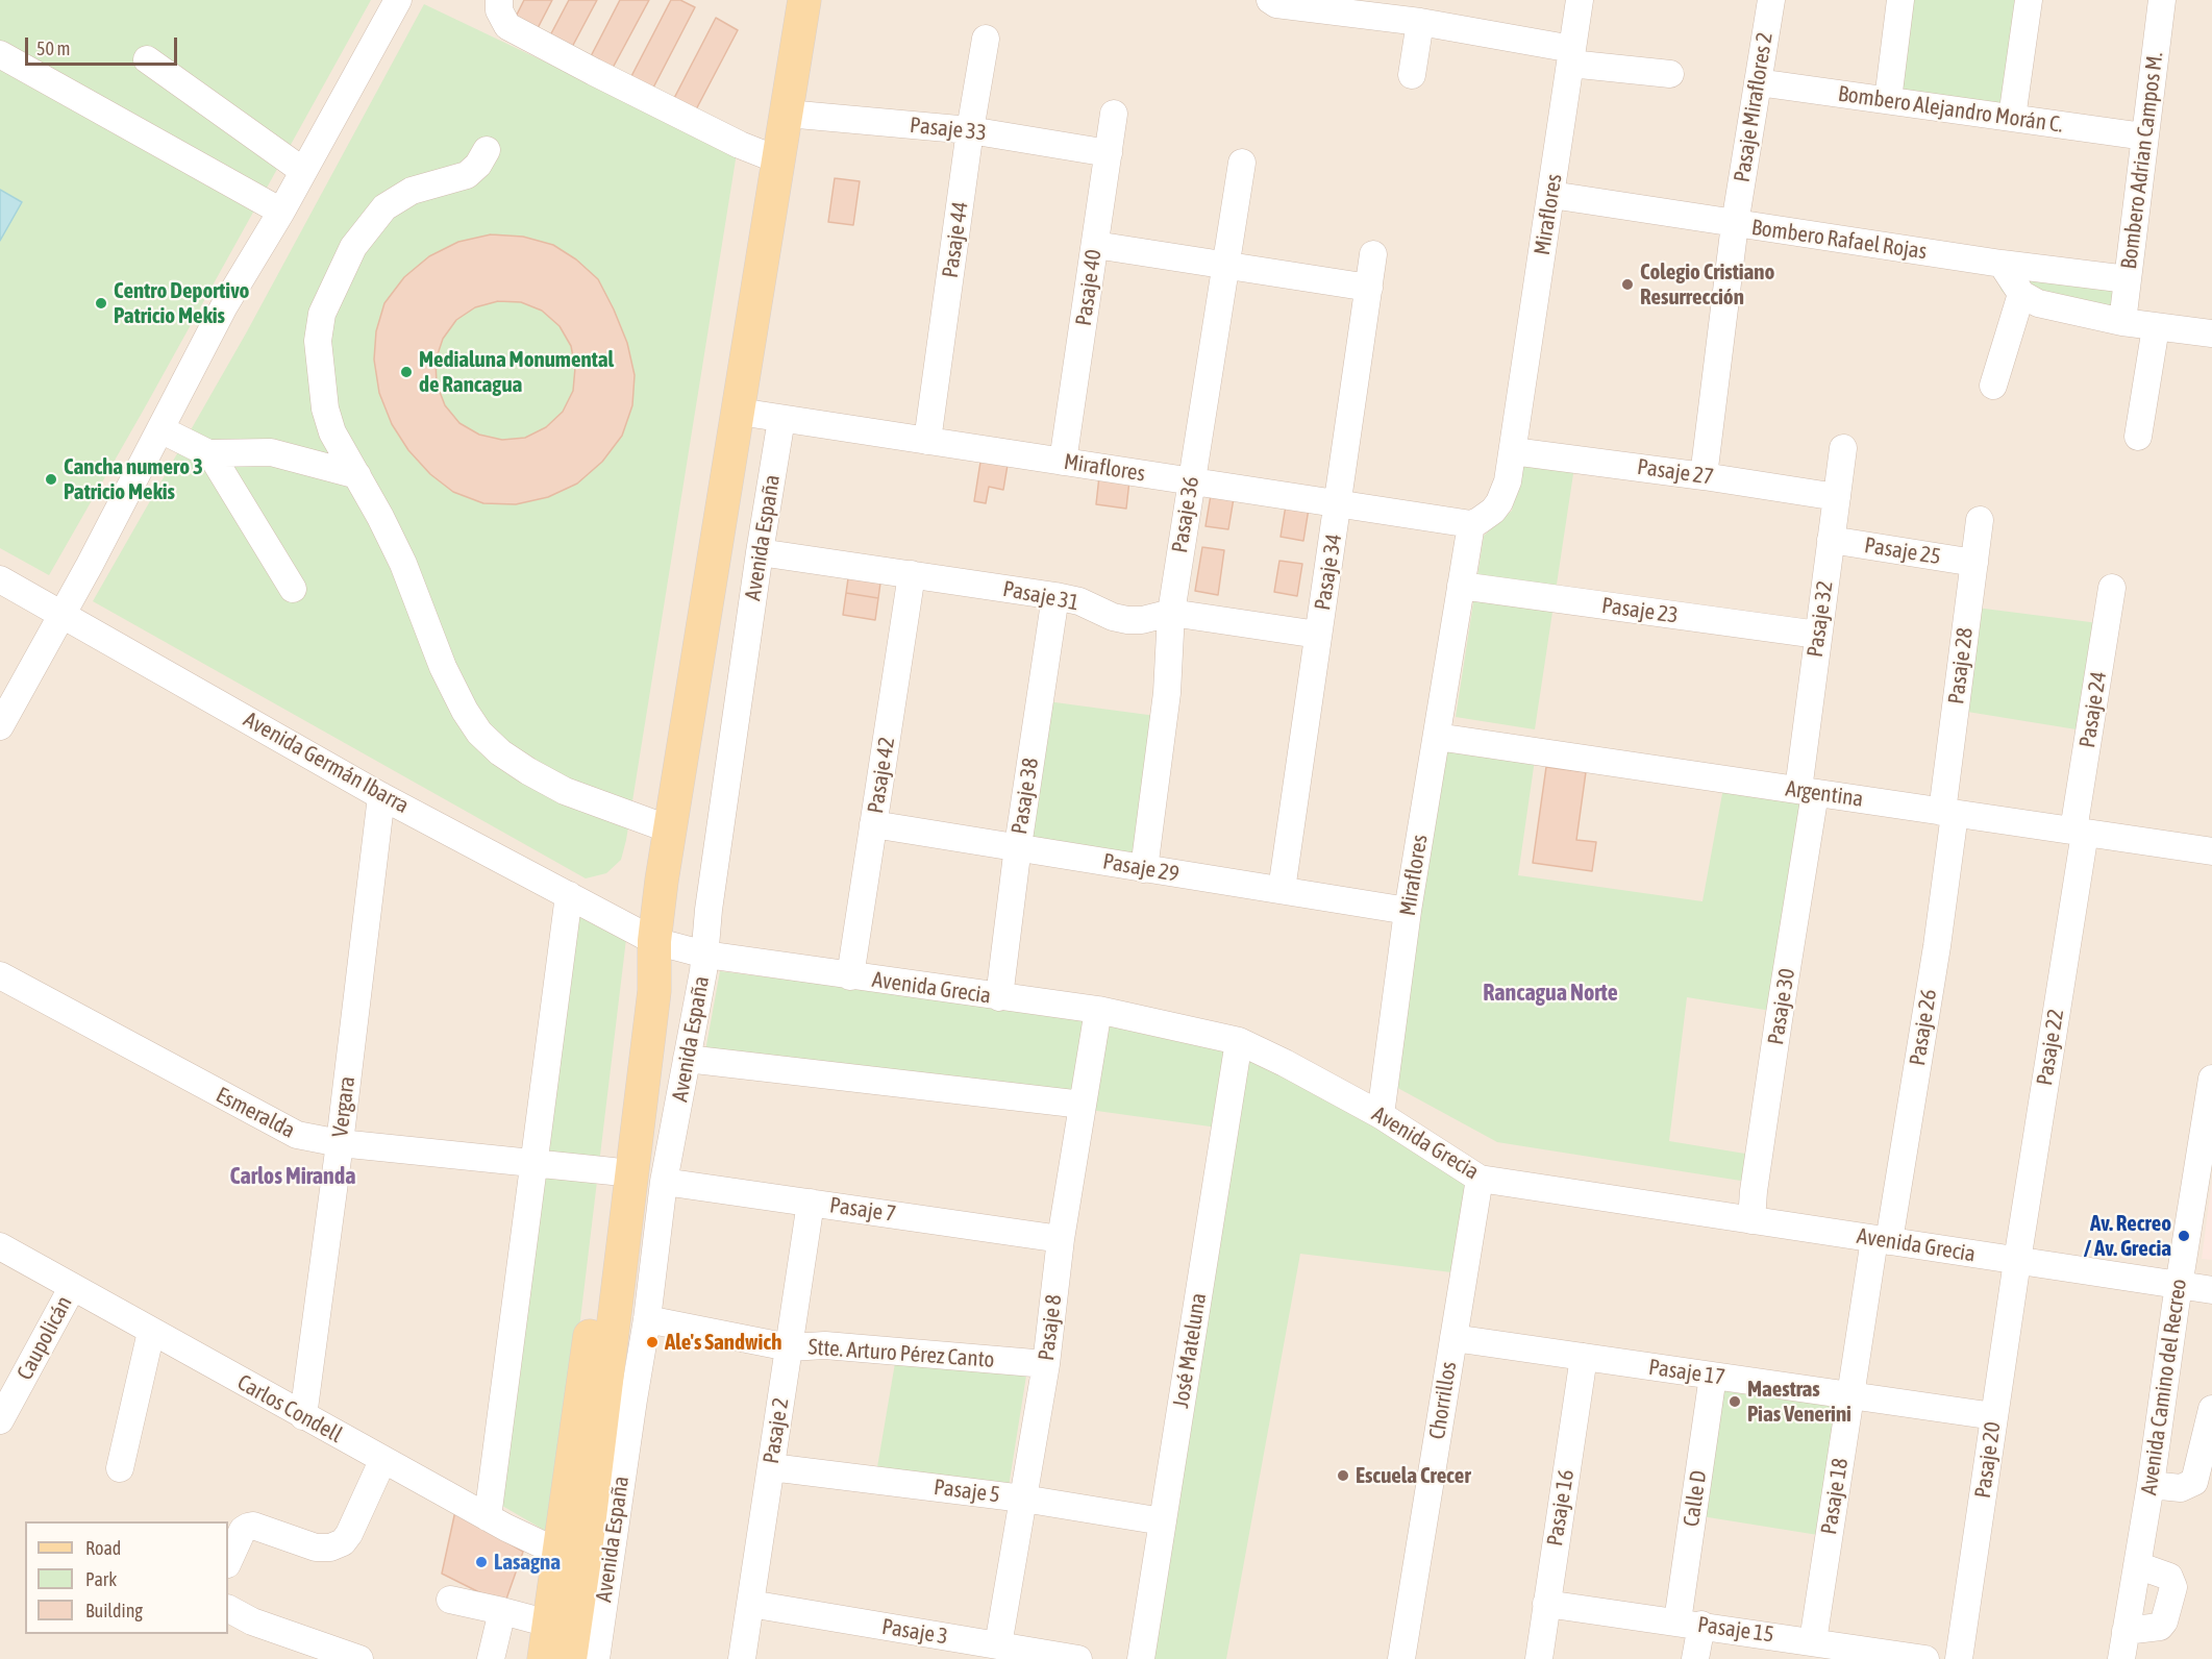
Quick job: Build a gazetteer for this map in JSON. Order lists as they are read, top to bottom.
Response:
{
  "streets": {
    "main road": ["Avenida España"],
    "street": [
      "Pasaje Miraflores 2",
      "Bombero Alejandro Morán C.",
      "Pasaje 33",
      "Bombero Adrian Campos M.",
      "Miraflores",
      "Pasaje 44",
      "Bombero Rafael Rojas",
      "Pasaje 40",
      "Pasaje 27",
      "Pasaje 36",
      "Pasaje 25",
      "Pasaje 34",
      "Pasaje 31",
      "Pasaje 23",
      "Pasaje 32",
      "Pasaje 28",
      "Pasaje 24",
      "Avenida Germán Ibarra",
      "Pasaje 42",
      "Argentina",
      "Pasaje 38",
      "Pasaje 29",
      "Avenida Grecia",
      "Pasaje 30",
      "Pasaje 26",
      "Pasaje 22",
      "Vergara",
      "Esmeralda",
      "Pasaje 7",
      "Pasaje 8",
      "Caupolicán",
      "José Mateluna",
      "Stte. Arturo Pérez Canto",
      "Pasaje 17",
      "Avenida Camino del Recreo",
      "Chorrillos",
      "Carlos Condell",
      "Pasaje 2",
      "Pasaje 20",
      "Pasaje 5",
      "Pasaje 18",
      "Calle D",
      "Pasaje 16",
      "Pasaje 15",
      "Pasaje 3"
    ]
  },
  "crossings": [
    ["Pasaje Miraflores 2", "Bombero Alejandro Morán C."],
    ["Pasaje Miraflores 2", "Bombero Rafael Rojas"],
    ["Pasaje Miraflores 2", "Pasaje 27"],
    ["Bombero Alejandro Morán C.", "Bombero Adrian Campos M."],
    ["Pasaje 33", "Pasaje 44"],
    ["Pasaje 33", "Pasaje 40"],
    ["Pasaje 33", "Avenida España"],
    ["Bombero Adrian Campos M.", "Bombero Rafael Rojas"],
    ["Miraflores", "Pasaje 44"],
    ["Miraflores", "Bombero Rafael Rojas"],
    ["Miraflores", "Pasaje 40"],
    ["Miraflores", "Pasaje 27"],
    ["Miraflores", "Pasaje 36"],
    ["Miraflores", "Avenida España"],
    ["Miraflores", "Pasaje 34"],
    ["Miraflores", "Pasaje 23"],
    ["Miraflores", "Argentina"],
    ["Miraflores", "Pasaje 29"],
    ["Miraflores", "Avenida Grecia"],
    ["Pasaje 27", "Pasaje 32"],
    ["Pasaje 36", "Pasaje 31"],
    ["Pasaje 36", "Pasaje 29"],
    ["Avenida España", "Pasaje 31"],
    ["Avenida España", "Avenida Germán Ibarra"],
    ["Avenida España", "Avenida Grecia"],
    ["Avenida España", "Esmeralda"],
    ["Avenida España", "Pasaje 7"],
    ["Avenida España", "Stte. Arturo Pérez Canto"],
    ["Avenida España", "Carlos Condell"],
    ["Pasaje 25", "Pasaje 32"],
    ["Pasaje 25", "Pasaje 28"],
    ["Pasaje 34", "Pasaje 31"],
    ["Pasaje 34", "Pasaje 29"],
    ["Pasaje 31", "Pasaje 42"],
    ["Pasaje 31", "Pasaje 38"],
    ["Pasaje 23", "Pasaje 32"],
    ["Pasaje 32", "Argentina"],
    ["Pasaje 32", "Pasaje 30"],
    ["Pasaje 28", "Argentina"],
    ["Pasaje 28", "Pasaje 26"],
    ["Pasaje 24", "Argentina"],
    ["Pasaje 24", "Pasaje 22"],
    ["Avenida Germán Ibarra", "Avenida Grecia"],
    ["Avenida Germán Ibarra", "Vergara"],
    ["Pasaje 42", "Pasaje 29"],
    ["Pasaje 42", "Avenida Grecia"],
    ["Argentina", "Pasaje 30"],
    ["Argentina", "Pasaje 26"],
    ["Argentina", "Pasaje 22"],
    ["Pasaje 38", "Pasaje 29"],
    ["Pasaje 38", "Avenida Grecia"],
    ["Avenida Grecia", "Pasaje 30"],
    ["Avenida Grecia", "Pasaje 26"],
    ["Avenida Grecia", "Pasaje 22"],
    ["Avenida Grecia", "Pasaje 8"],
    ["Avenida Grecia", "José Mateluna"],
    ["Avenida Grecia", "Avenida Camino del Recreo"],
    ["Avenida Grecia", "Chorrillos"],
    ["Avenida Grecia", "Pasaje 20"],
    ["Avenida Grecia", "Pasaje 18"],
    ["Pasaje 26", "Pasaje 18"],
    ["Pasaje 22", "Pasaje 20"],
    ["Vergara", "Esmeralda"],
    ["Vergara", "Carlos Condell"],
    ["Pasaje 7", "Pasaje 8"],
    ["Pasaje 7", "Pasaje 2"],
    ["Pasaje 8", "Stte. Arturo Pérez Canto"],
    ["Pasaje 8", "Pasaje 5"],
    ["Pasaje 8", "Pasaje 3"],
    ["Caupolicán", "Carlos Condell"],
    ["José Mateluna", "Pasaje 5"],
    ["Stte. Arturo Pérez Canto", "Pasaje 2"],
    ["Pasaje 17", "Chorrillos"],
    ["Pasaje 17", "Pasaje 20"],
    ["Pasaje 17", "Pasaje 18"],
    ["Pasaje 17", "Calle D"],
    ["Pasaje 17", "Pasaje 16"],
    ["Pasaje 2", "Pasaje 5"],
    ["Pasaje 2", "Pasaje 3"],
    ["Pasaje 18", "Pasaje 15"],
    ["Calle D", "Pasaje 15"],
    ["Pasaje 16", "Pasaje 15"]
  ],
  "districts": ["Rancagua Norte", "Carlos Miranda"],
  "places": [
    "Colegio Cristiano Resurrección",
    "Centro Deportivo Patricio Mekis",
    "Medialuna Monumental de Rancagua",
    "Cancha numero 3 Patricio Mekis",
    "Av. Recreo / Av. Grecia",
    "Ale's Sandwich",
    "Maestras Pias Venerini",
    "Escuela Crecer",
    "Lasagna"
  ],
  "legend": ["Road", "Park", "Building"],
  "scale_bar": "50 m"
}
